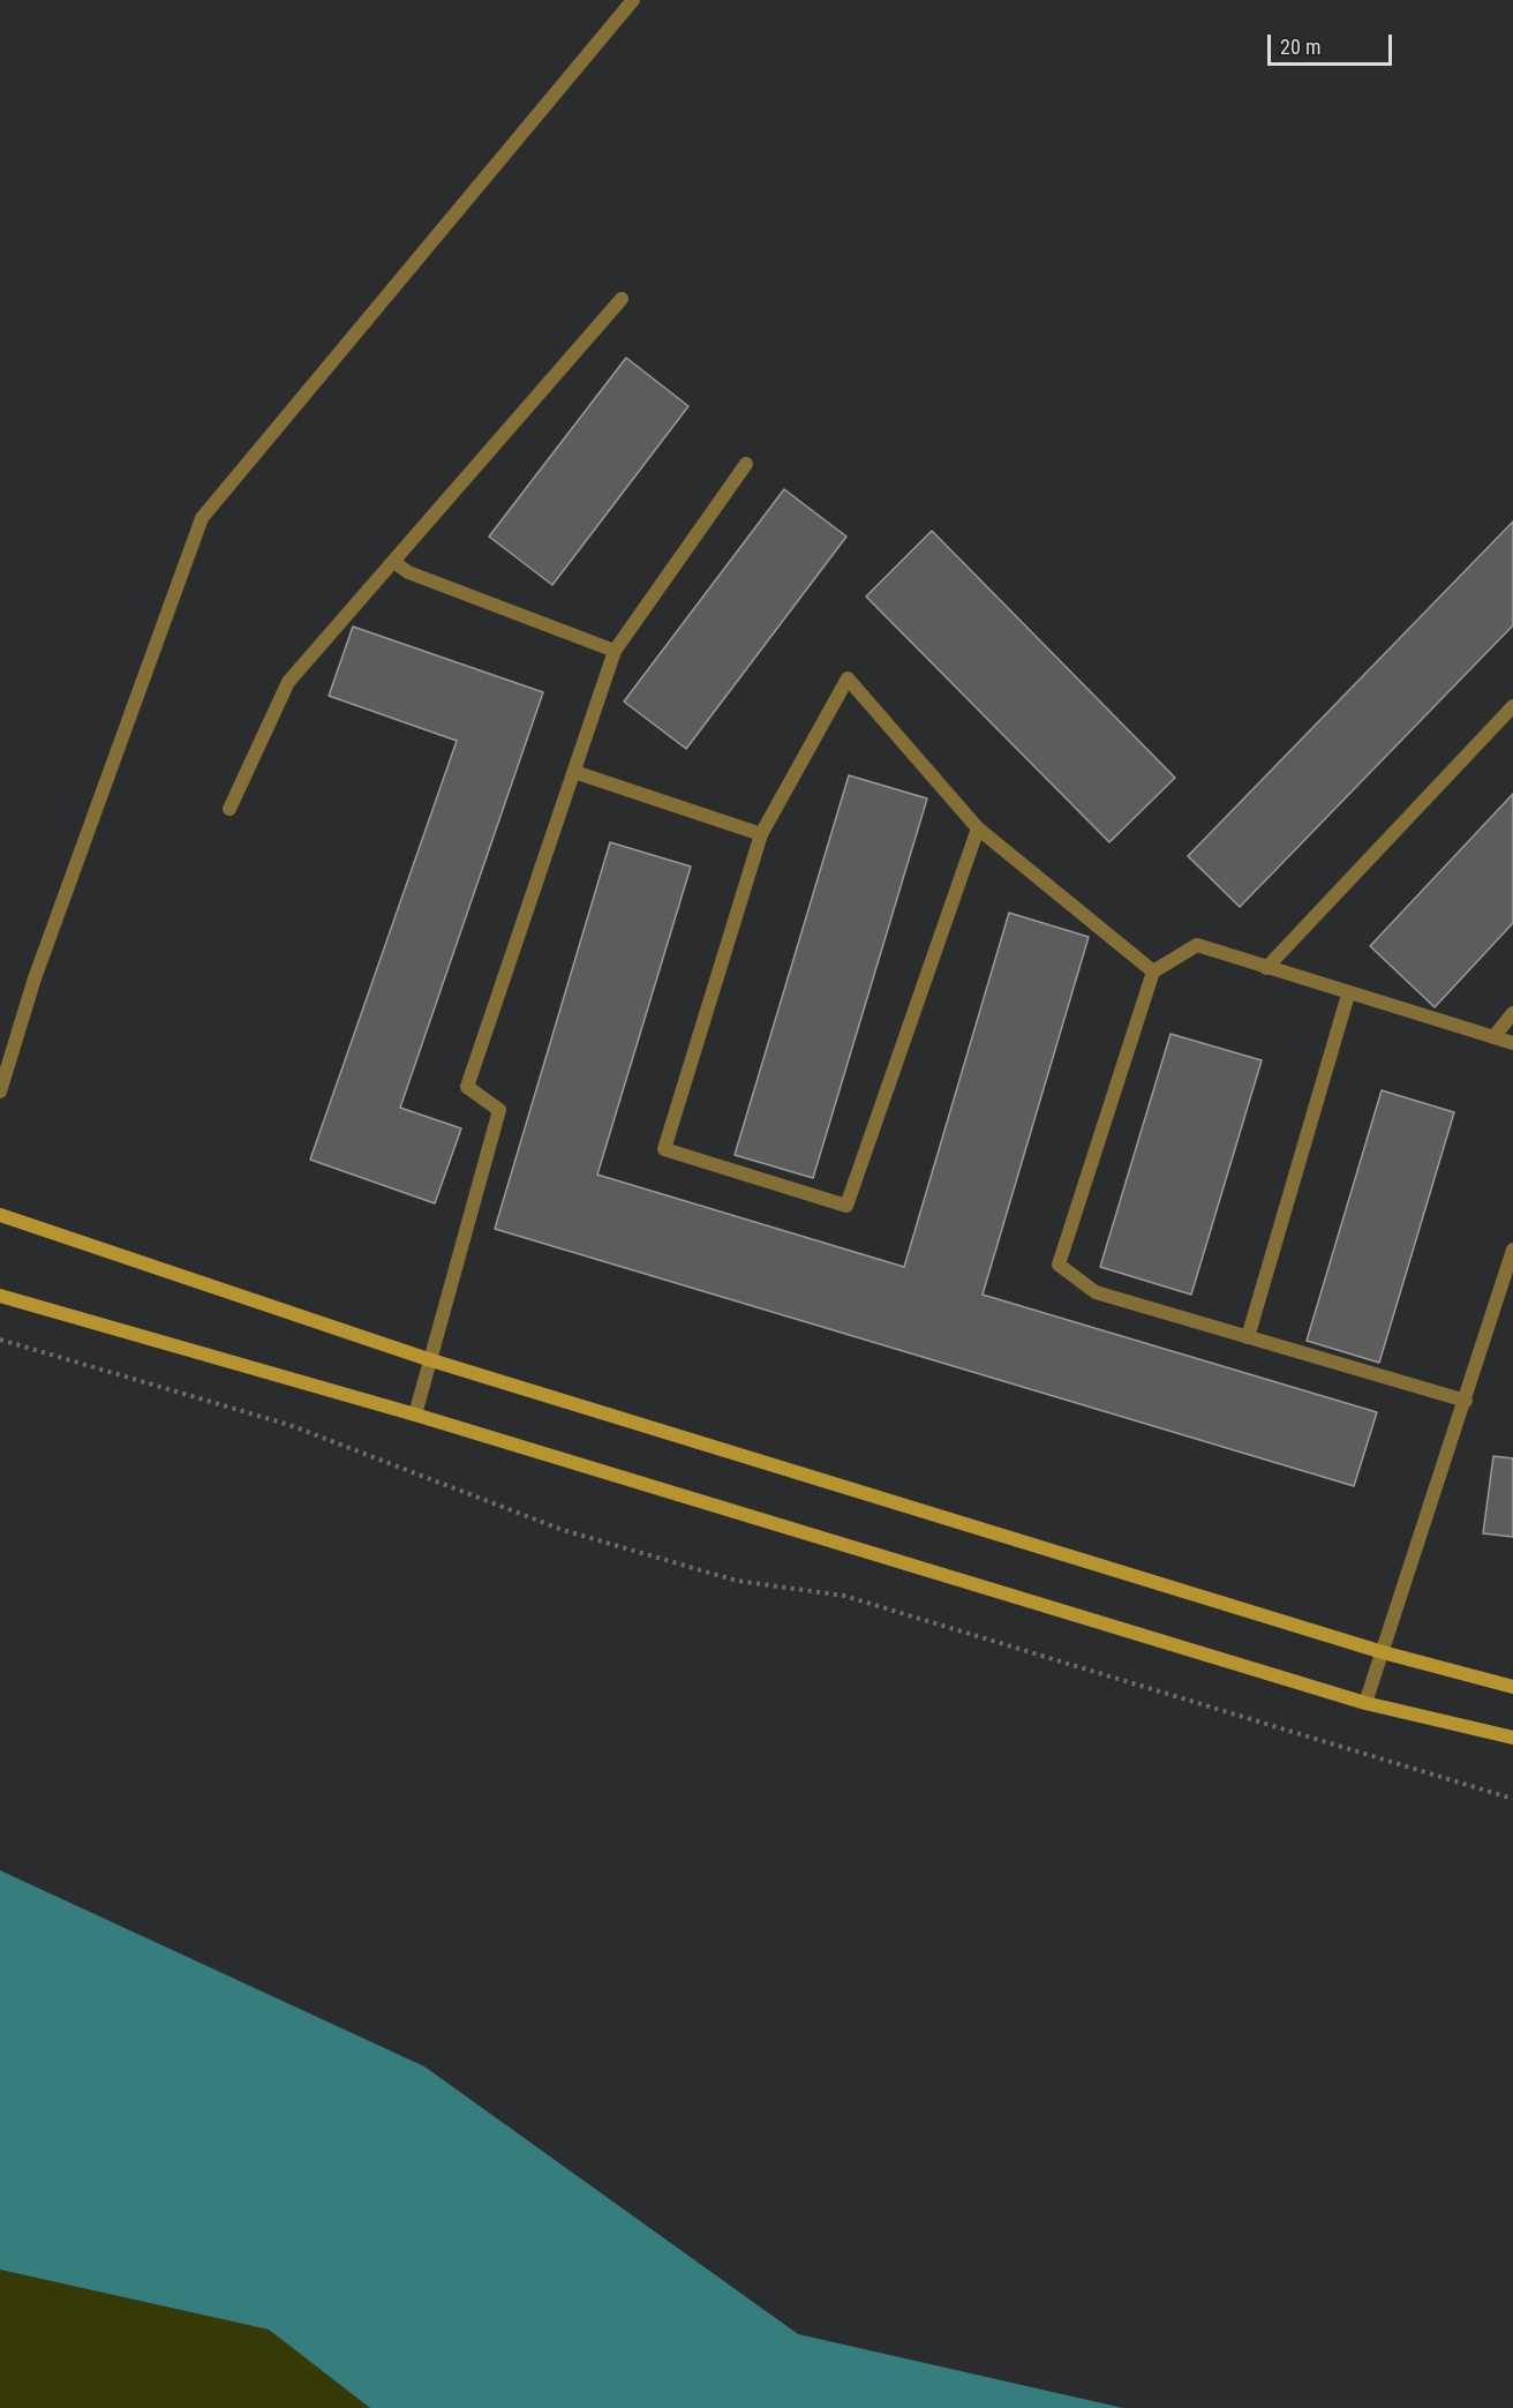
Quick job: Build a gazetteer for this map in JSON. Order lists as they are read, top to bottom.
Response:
{
  "scale_bar": "20 m"
}
